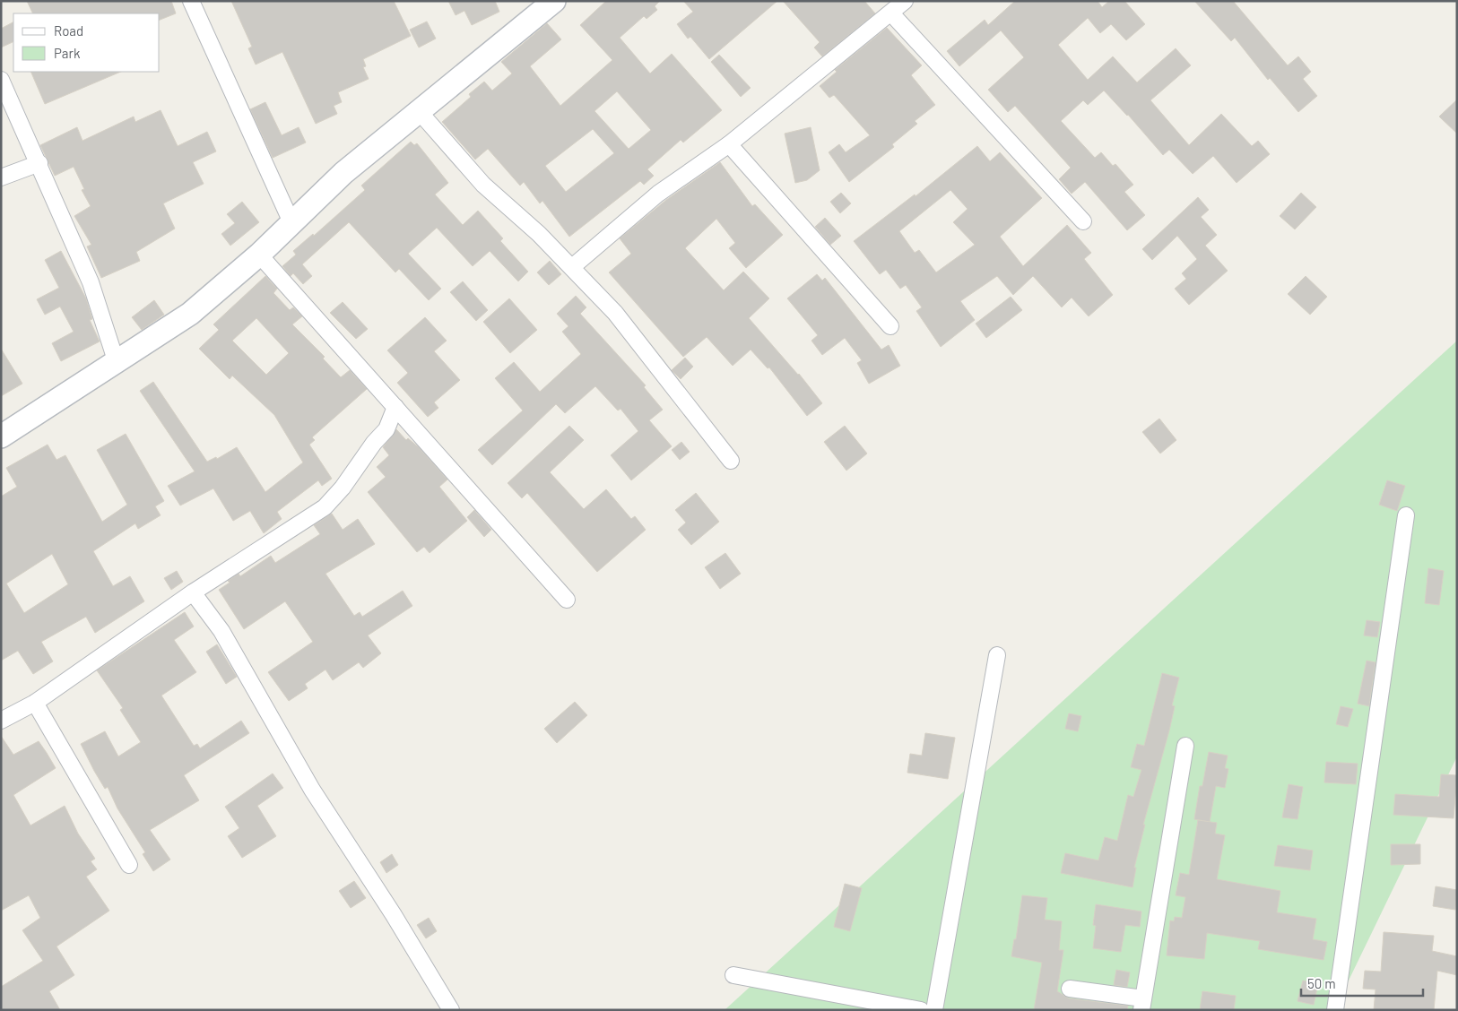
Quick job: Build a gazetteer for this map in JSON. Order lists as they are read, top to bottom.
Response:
{
  "legend": ["Road", "Park"],
  "scale_bar": "50 m"
}
